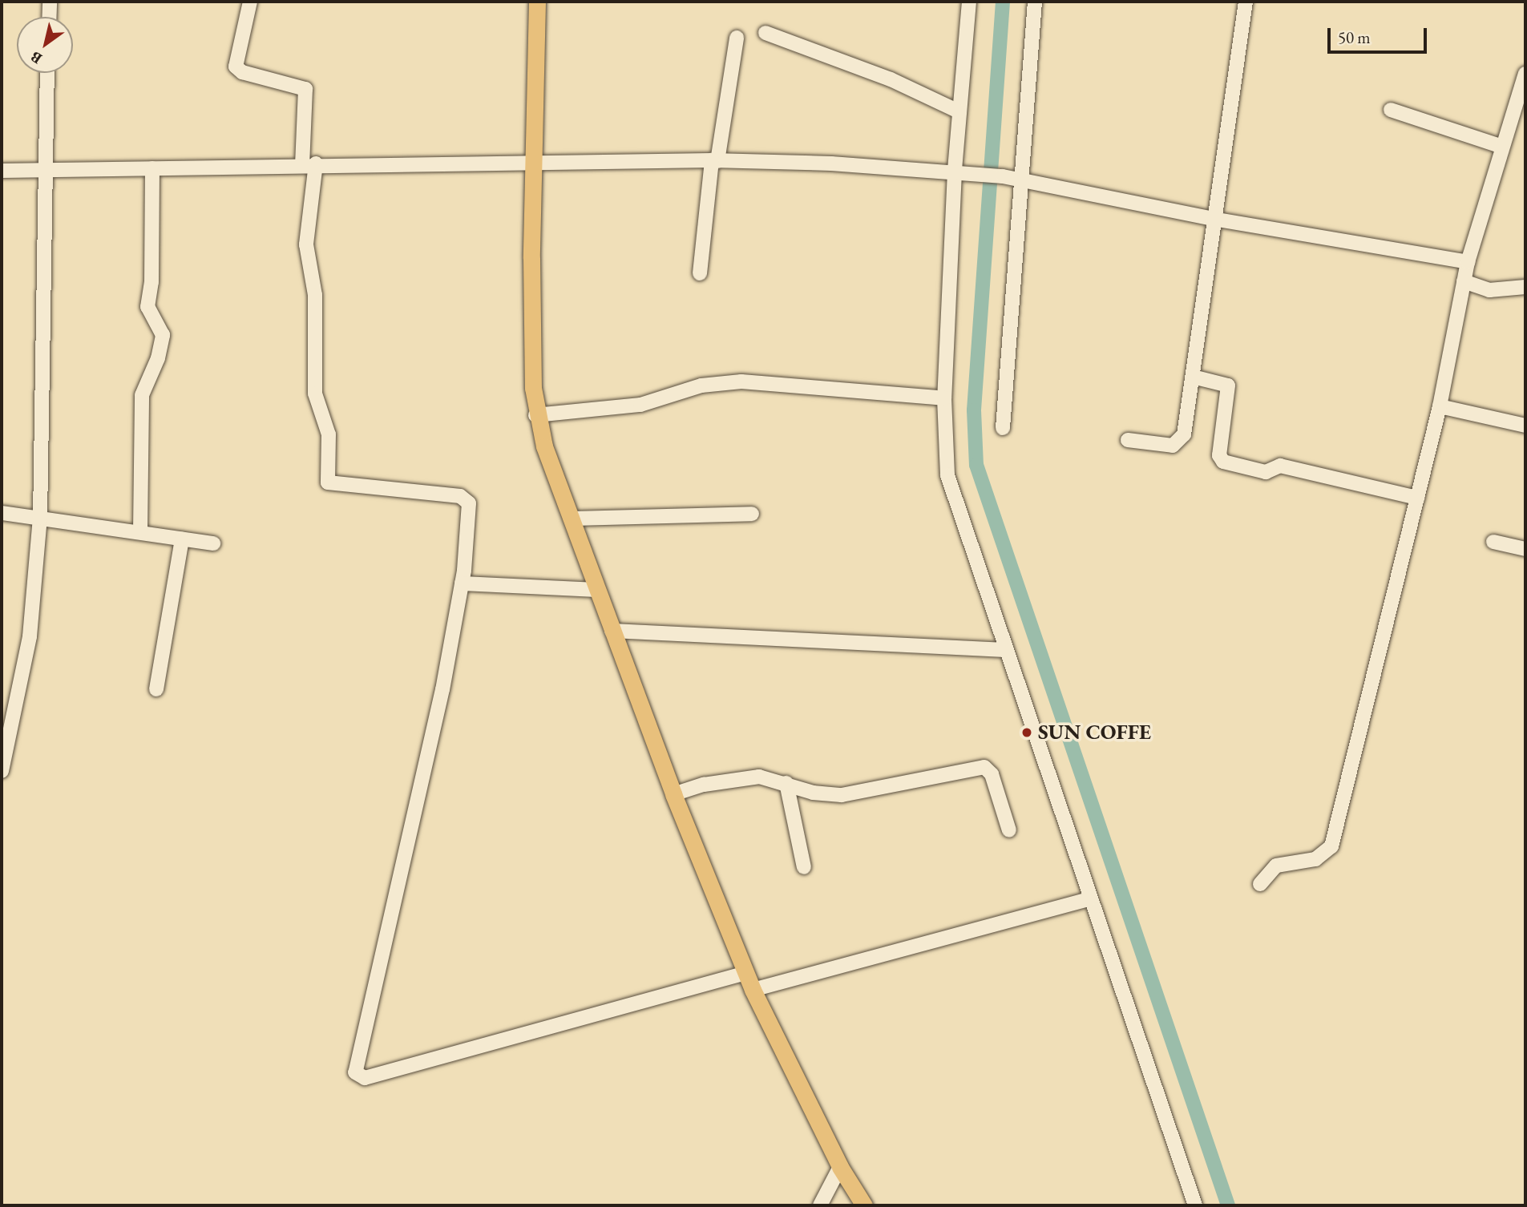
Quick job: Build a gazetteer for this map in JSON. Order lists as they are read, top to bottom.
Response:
{
  "places": ["SUN COFFE"],
  "scale_bar": "50 m",
  "north": "bottom left"
}
